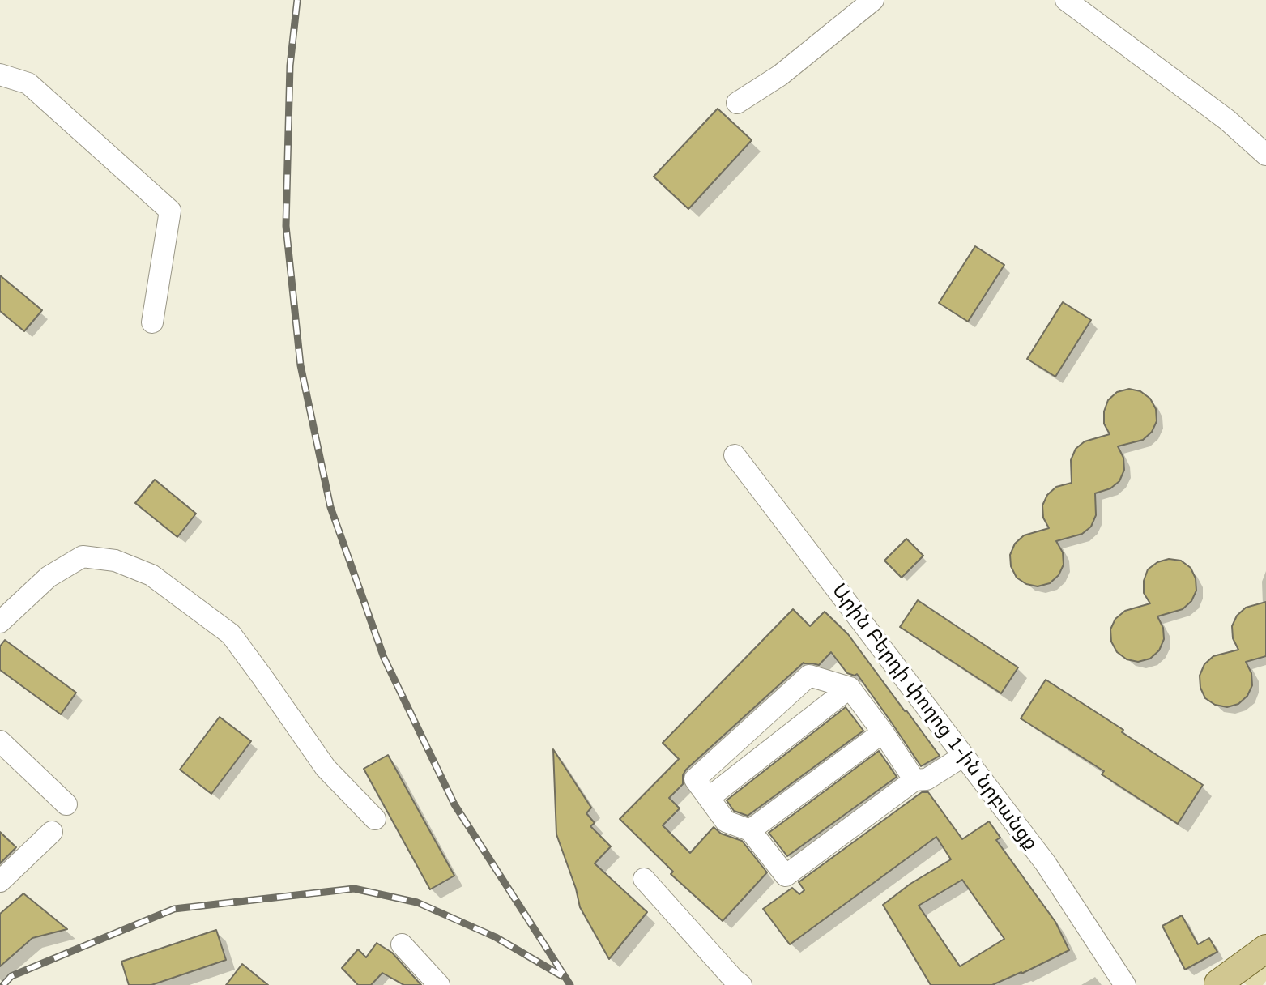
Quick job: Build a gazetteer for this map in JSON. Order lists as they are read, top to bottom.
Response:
{
  "streets": {
    "street": ["Արին Բերդի փողոց 1-ին նրբանցք"]
  }
}
